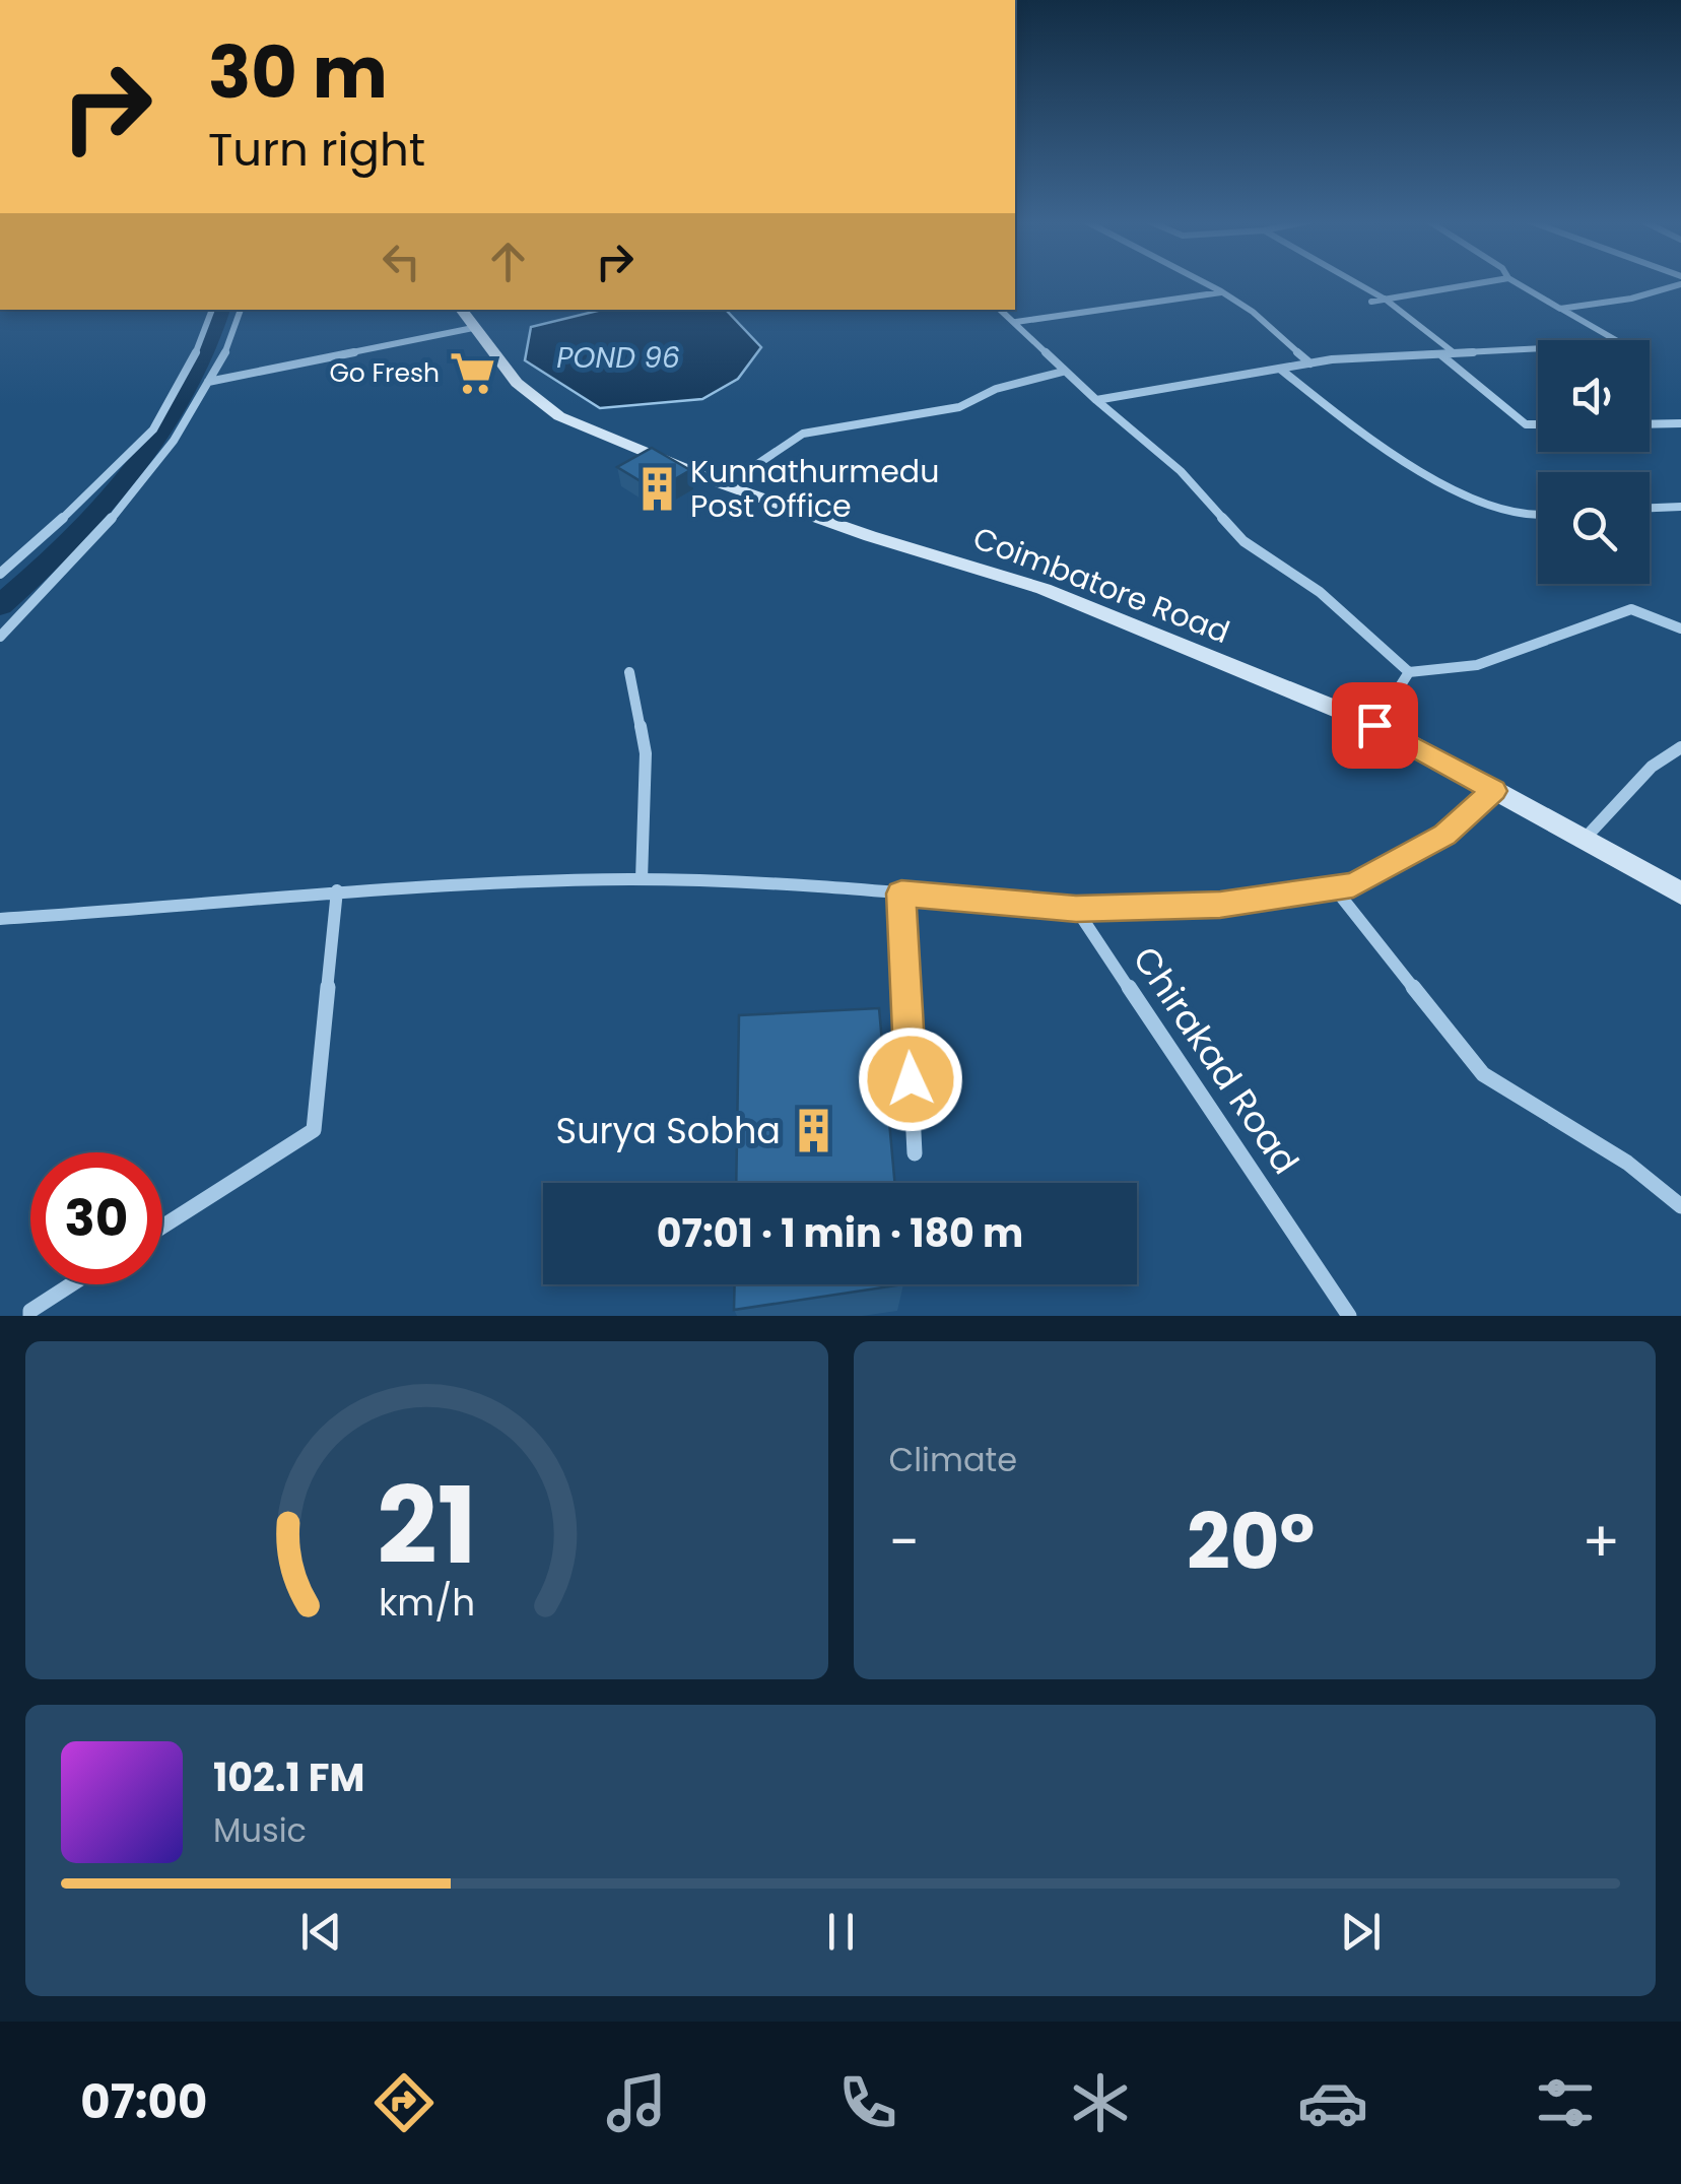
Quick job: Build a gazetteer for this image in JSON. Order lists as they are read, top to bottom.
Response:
{
  "streets": {
    "main road": ["Coimbatore Road"],
    "street": ["Chirakad Road"]
  },
  "crossings": [
    ["Coimbatore Road", "Chirakad Road"]
  ],
  "water": ["POND 96"],
  "places": {
    "supermarket": ["Go Fresh"],
    "building": ["Kunnathurmedu Post Office", "Surya Sobha"]
  },
  "page": {
    "turn": ["30 m", "Turn right"],
    "limit": "30",
    "trip": "07:01 · 1 min · 180 m",
    "tile": "Climate",
    "heat": ["−", "20°", "+"],
    "song": ["102.1 FM", "Music"],
    "tabs": "07:00",
    "gauge": ["21", "km/h"]
  }
}
